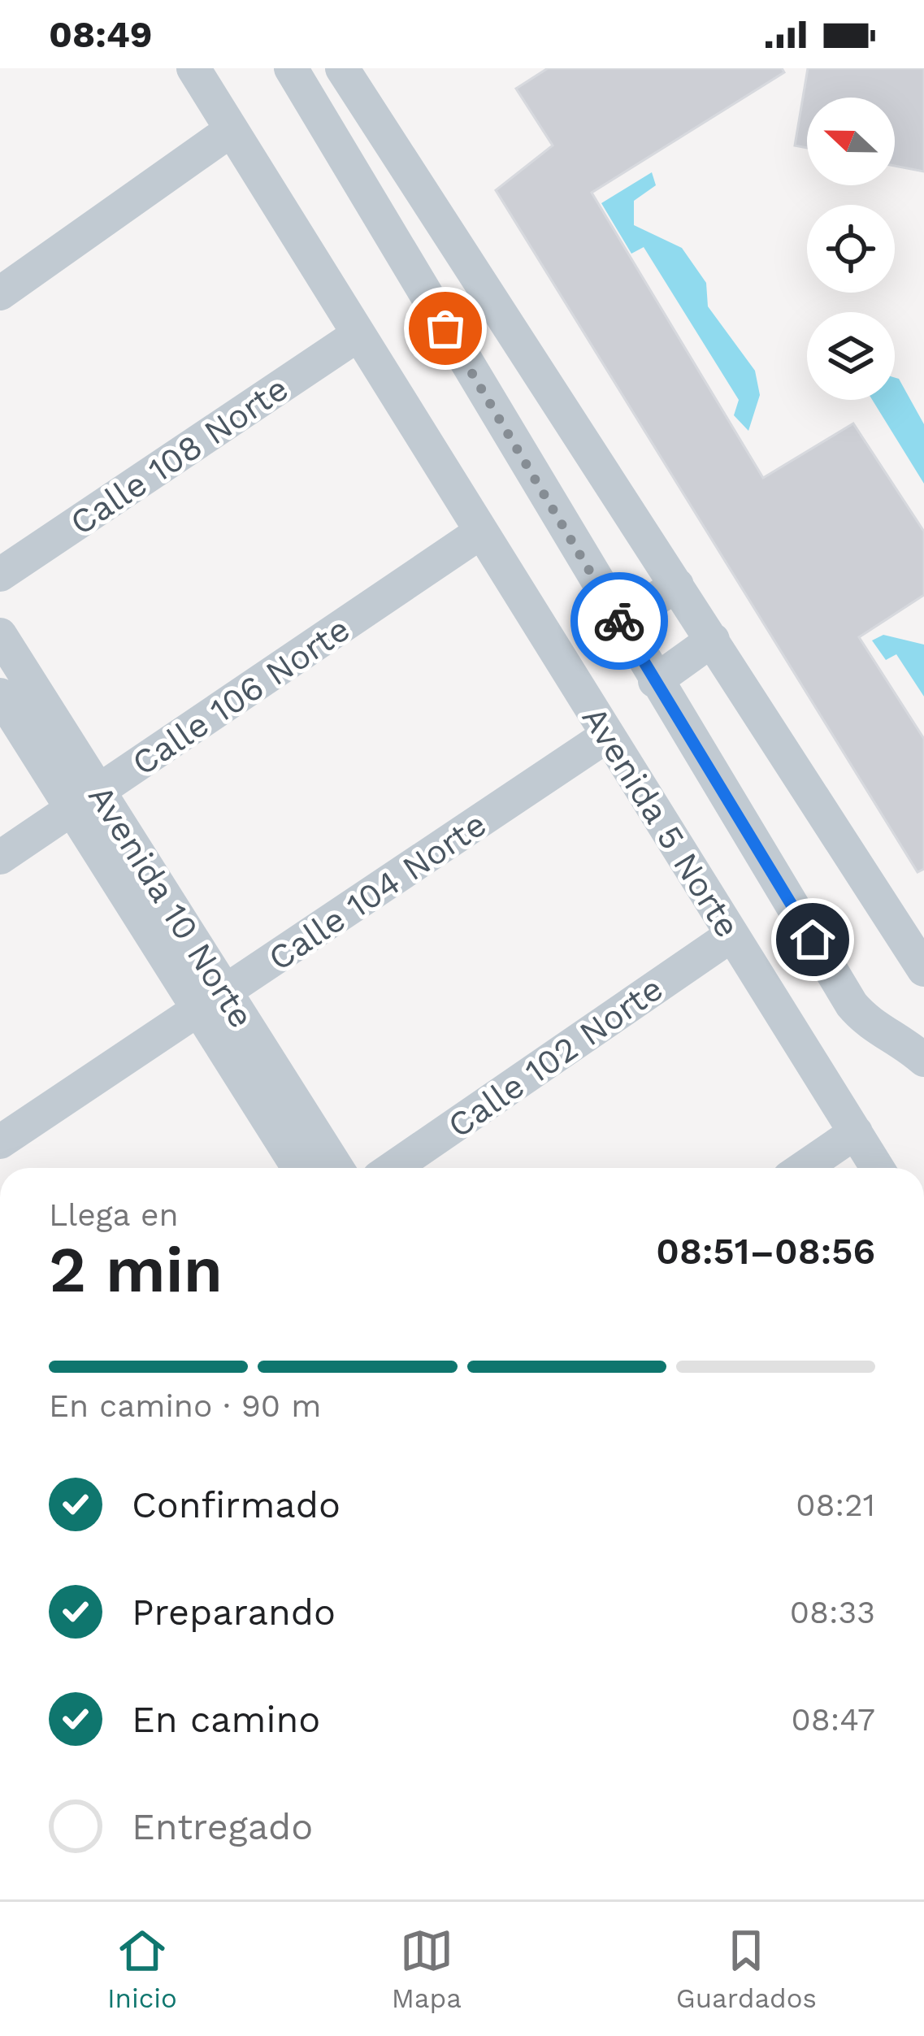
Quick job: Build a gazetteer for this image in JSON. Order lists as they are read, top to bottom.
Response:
{
  "streets": {
    "street": [
      "Calle 108 Norte",
      "Calle 106 Norte",
      "Avenida 5 Norte",
      "Calle 104 Norte",
      "Avenida 10 Norte",
      "Calle 102 Norte"
    ]
  },
  "crossings": [
    ["Calle 108 Norte", "Avenida 5 Norte"],
    ["Calle 106 Norte", "Avenida 5 Norte"],
    ["Calle 106 Norte", "Avenida 10 Norte"],
    ["Avenida 5 Norte", "Calle 104 Norte"],
    ["Avenida 5 Norte", "Calle 102 Norte"],
    ["Calle 104 Norte", "Avenida 10 Norte"]
  ],
  "north": "left",
  "page": {
    "status": "08:49",
    "heading": ["2 min", "Llega en", "08:51–08:56"],
    "bar": "En camino · 90 m",
    "list": [
      ["Confirmado", "08:21"],
      ["Preparando", "08:33"],
      ["En camino", "08:47"],
      "Entregado"
    ],
    "tabs": ["Inicio", "Mapa", "Guardados"]
  }
}
